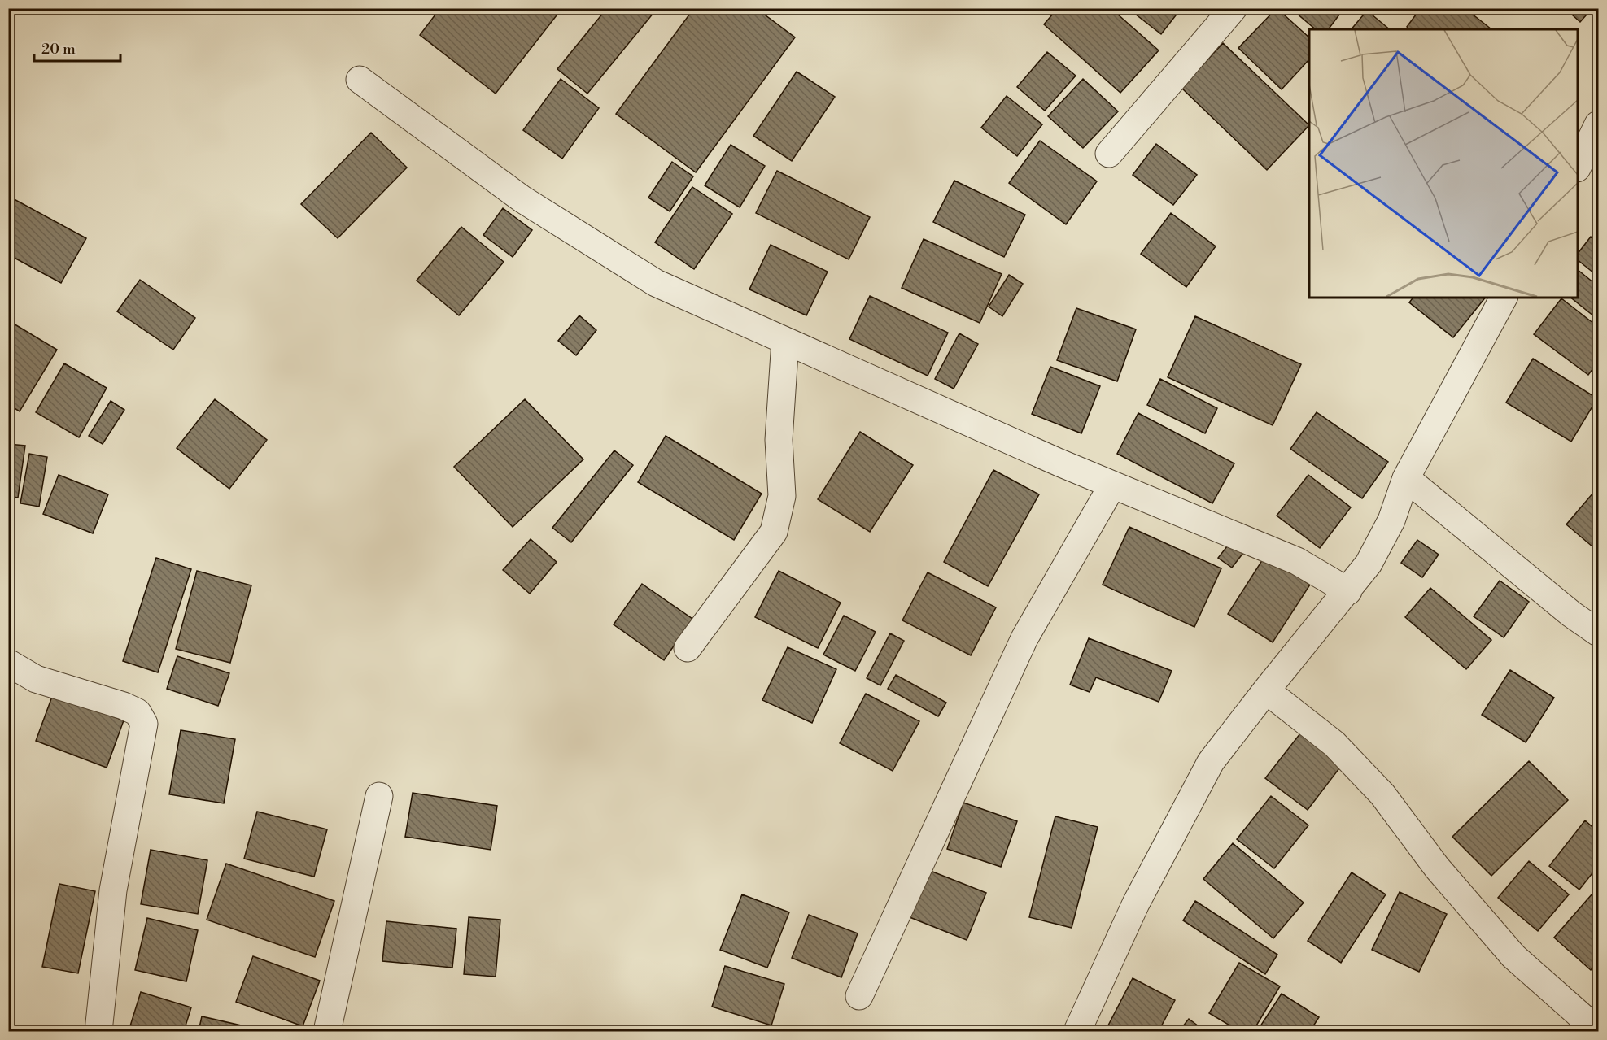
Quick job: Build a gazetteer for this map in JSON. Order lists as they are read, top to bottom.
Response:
{
  "scale_bar": "20 m"
}
